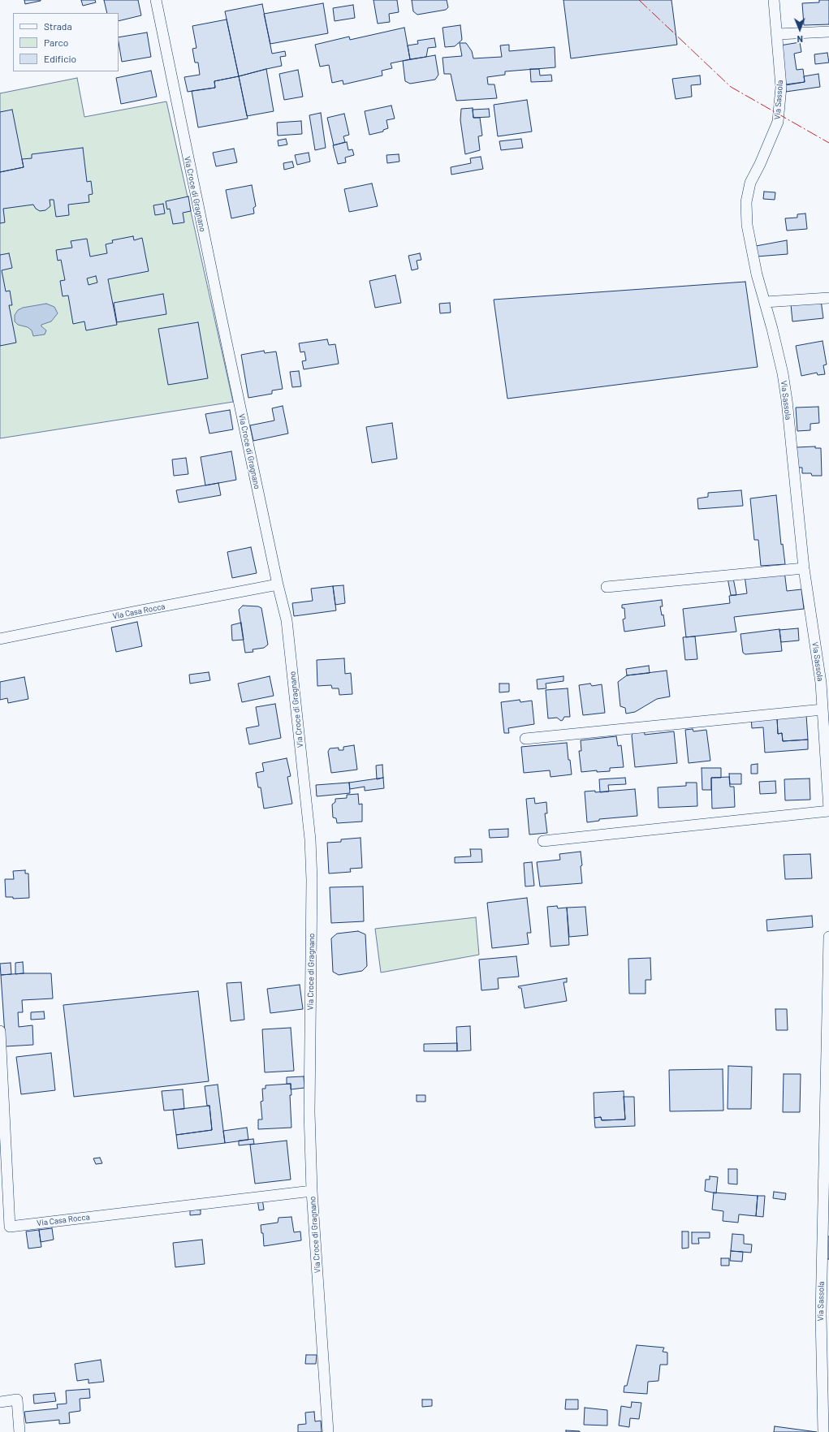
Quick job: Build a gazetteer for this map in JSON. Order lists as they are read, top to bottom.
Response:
{
  "streets": {
    "street": ["Via Sassola", "Via Croce di Gragnano", "Via Casa Rocca"]
  },
  "crossings": [
    ["Via Croce di Gragnano", "Via Casa Rocca"]
  ],
  "legend": ["Strada", "Parco", "Edificio"],
  "north": "bottom"
}
